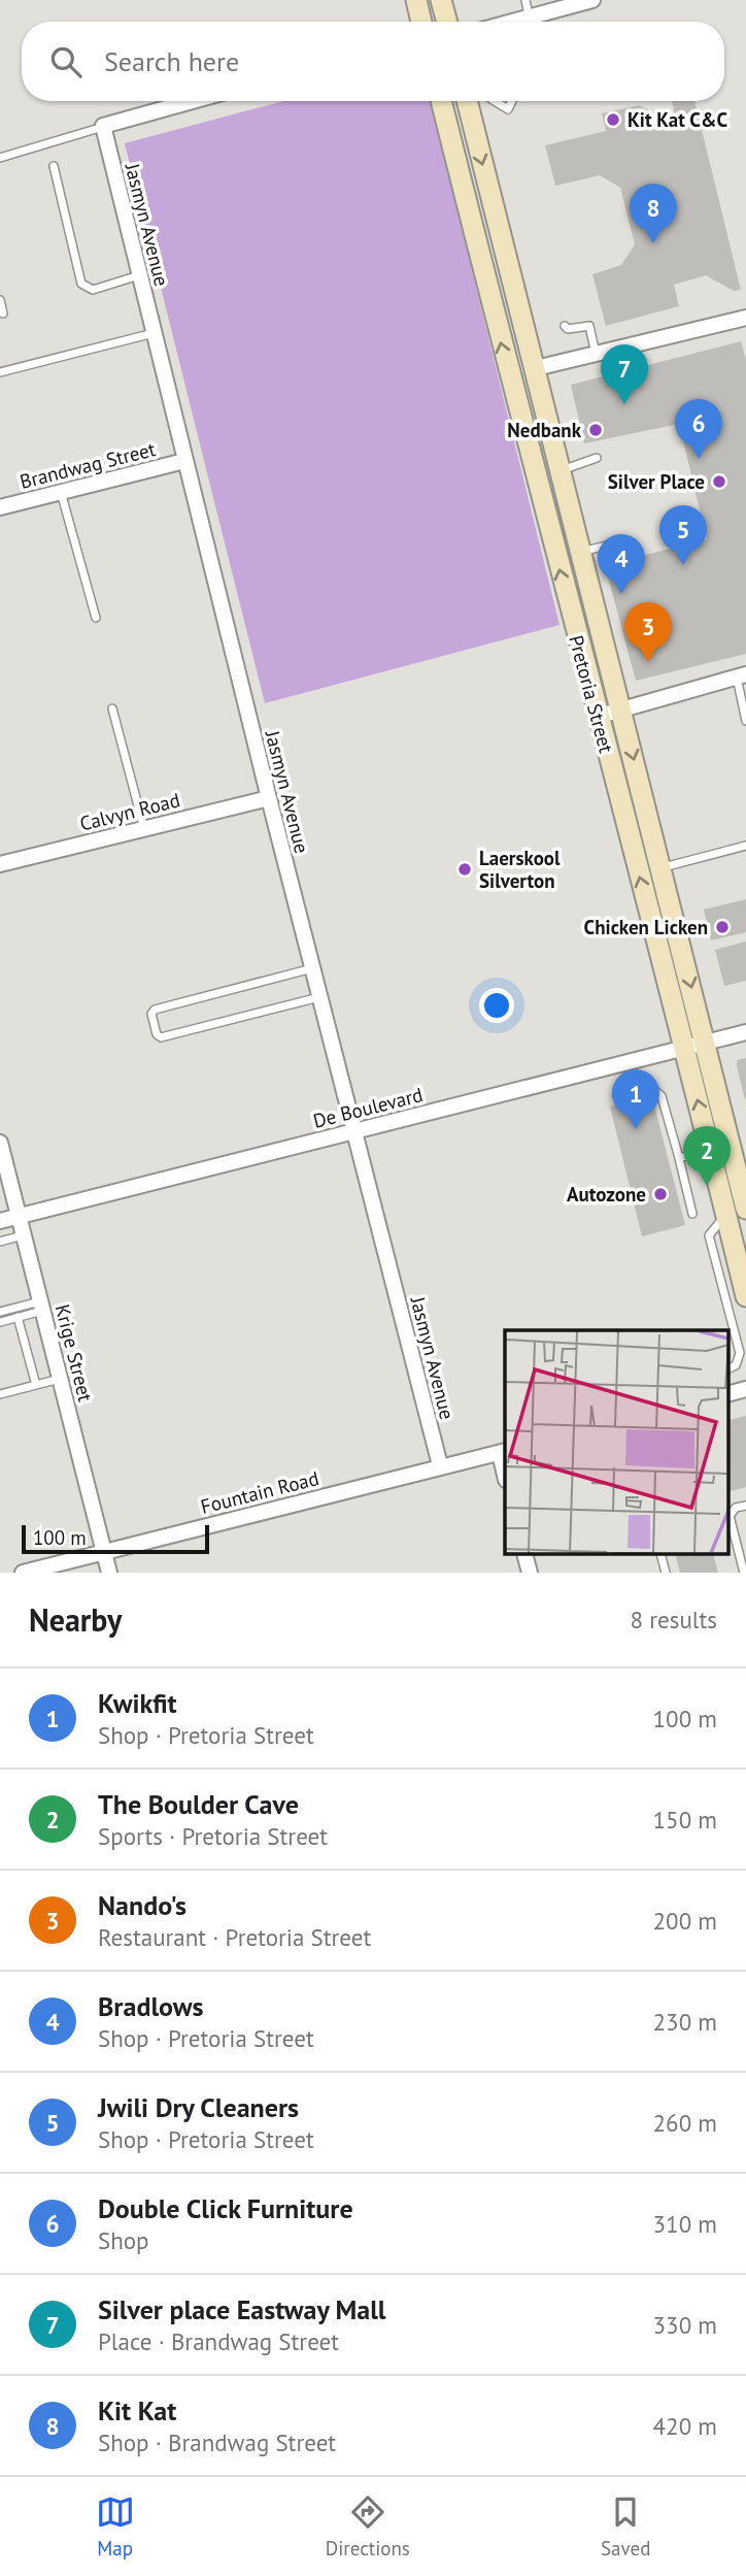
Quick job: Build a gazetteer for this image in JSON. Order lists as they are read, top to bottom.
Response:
{
  "streets": {
    "main road": ["Pretoria Street"],
    "street": [
      "Jasmyn Avenue",
      "Brandwag Street",
      "Calvyn Road",
      "De Boulevard",
      "Krige Street",
      "Fountain Road"
    ]
  },
  "crossings": [
    ["Jasmyn Avenue", "Brandwag Street"],
    ["Jasmyn Avenue", "Calvyn Road"],
    ["Jasmyn Avenue", "De Boulevard"],
    ["Jasmyn Avenue", "Fountain Road"],
    ["Pretoria Street", "De Boulevard"],
    ["De Boulevard", "Krige Street"],
    ["Krige Street", "Fountain Road"]
  ],
  "places": [
    "Kit Kat C&C",
    "Nedbank",
    "Silver Place",
    "Laerskool Silverton",
    "Chicken Licken",
    "Autozone"
  ],
  "scale_bar": "100 m",
  "page": {
    "search": "Search here",
    "pins": [
      "8",
      "7",
      "6",
      "5",
      "4",
      "3",
      "1",
      "2"
    ],
    "scale": "100 m",
    "heading": ["Nearby", "8 results"],
    "list": [
      {
        "mark": "1",
        "name": "Kwikfit",
        "note": "Shop · Pretoria Street",
        "value": "100 m"
      },
      {
        "mark": "2",
        "name": "The Boulder Cave",
        "note": "Sports · Pretoria Street",
        "value": "150 m"
      },
      {
        "mark": "3",
        "name": "Nando's",
        "note": "Restaurant · Pretoria Street",
        "value": "200 m"
      },
      {
        "mark": "4",
        "name": "Bradlows",
        "note": "Shop · Pretoria Street",
        "value": "230 m"
      },
      {
        "mark": "5",
        "name": "Jwili Dry Cleaners",
        "note": "Shop · Pretoria Street",
        "value": "260 m"
      },
      {
        "mark": "6",
        "name": "Double Click Furniture",
        "note": "Shop",
        "value": "310 m"
      },
      {
        "mark": "7",
        "name": "Silver place Eastway Mall",
        "note": "Place · Brandwag Street",
        "value": "330 m"
      },
      {
        "mark": "8",
        "name": "Kit Kat",
        "note": "Shop · Brandwag Street",
        "value": "420 m"
      }
    ],
    "nav": ["Map", "Directions", "Saved"]
  }
}
